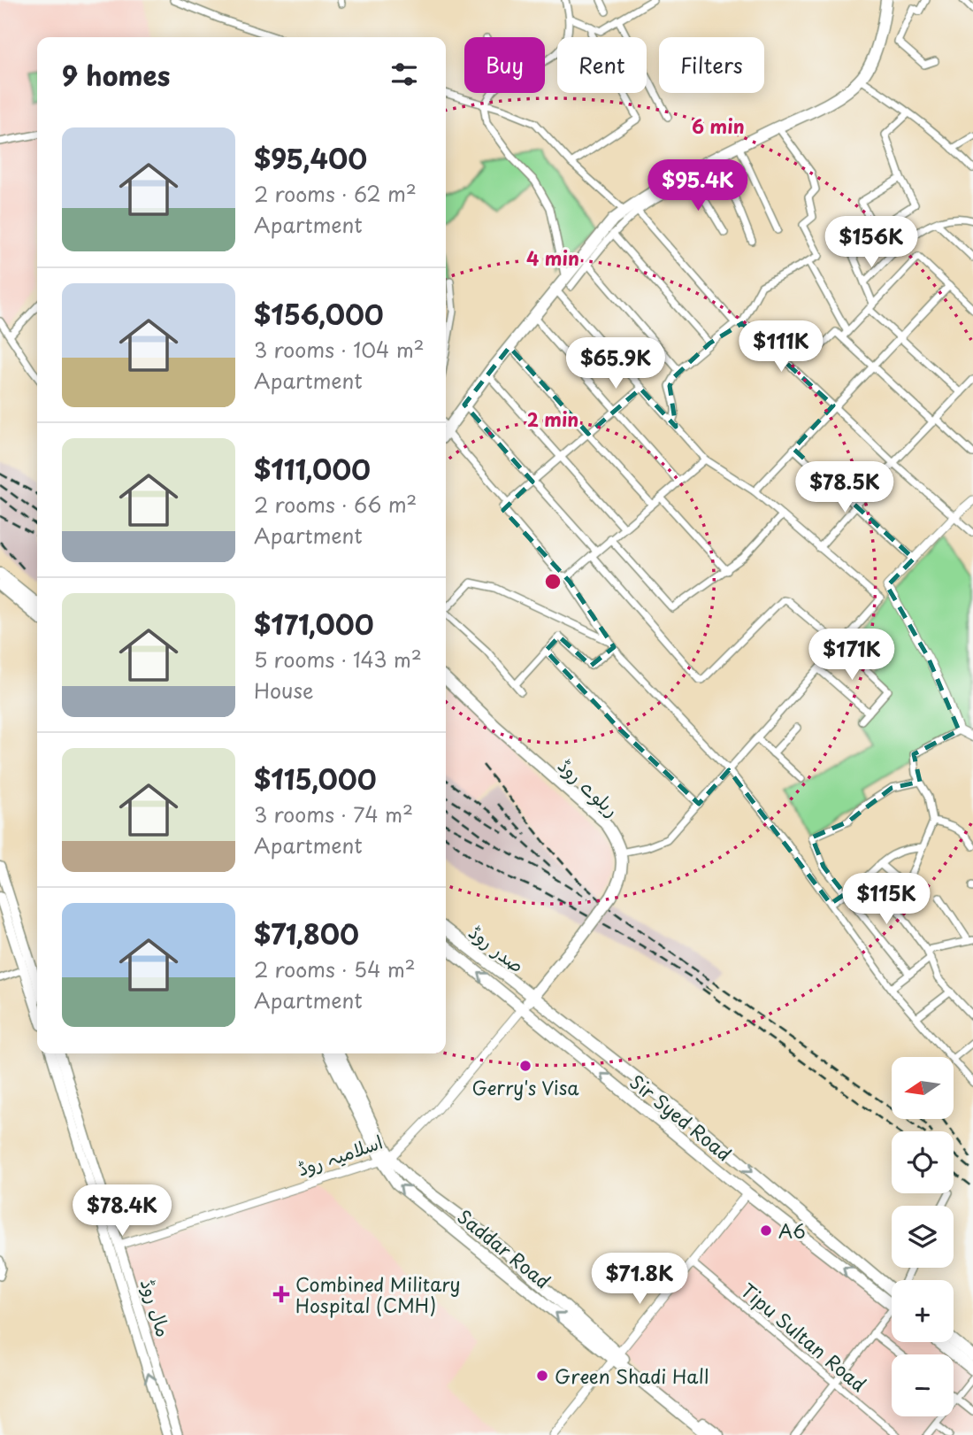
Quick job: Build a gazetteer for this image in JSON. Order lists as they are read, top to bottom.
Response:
{
  "streets": {
    "main road": [
      "ریلوے روڈ",
      "صدر روڈ",
      "Sir Syed Road",
      "Saddar Road",
      "مال روڈ"
    ],
    "street": ["اسلامیہ روڈ", "Tipu Sultan Road"]
  },
  "crossings": [
    ["Sir Syed Road", "اسلامیہ روڈ"],
    ["اسلامیہ روڈ", "Saddar Road"],
    ["اسلامیہ روڈ", "مال روڈ"]
  ],
  "one_way": ["صدر روڈ", "Sir Syed Road"],
  "places": {
    "other": ["Gerry's Visa", "A6", "Green Shadi Hall"],
    "health": ["Combined Military Hospital (CMH)"]
  },
  "north": "left",
  "page": {
    "chip": ["Buy", "Rent", "Filters"],
    "heading": "9 homes",
    "list": [
      {
        "name": "$95,400",
        "note": "2 rooms · 62 m² · Apartment"
      },
      {
        "name": "$156,000",
        "note": "3 rooms · 104 m² · Apartment"
      },
      {
        "name": "$111,000",
        "note": "2 rooms · 66 m² · Apartment"
      },
      {
        "name": "$171,000",
        "note": "5 rooms · 143 m² · House"
      },
      {
        "name": "$115,000",
        "note": "3 rooms · 74 m² · Apartment"
      },
      {
        "name": "$71,800",
        "note": "2 rooms · 54 m² · Apartment"
      }
    ],
    "price": [
      "$95.4K",
      "$156K",
      "$111K",
      "$65.9K",
      "$78.5K",
      "$171K",
      "$115K",
      "$78.4K",
      "$71.8K"
    ],
    "map_buttons": ["+", "−"]
  },
  "rings": ["6 min", "4 min", "2 min"]
}
